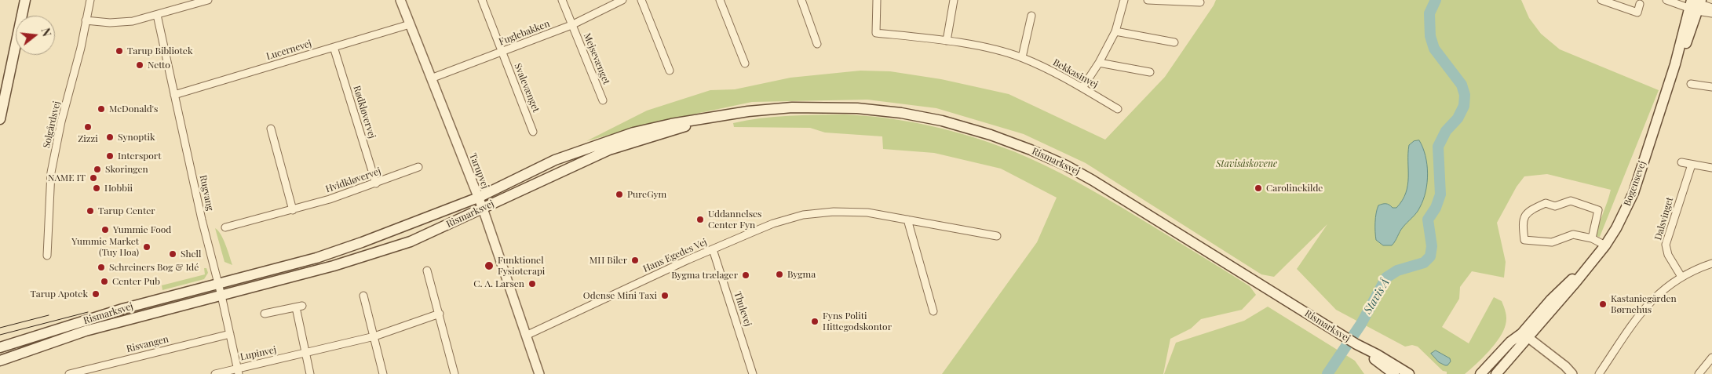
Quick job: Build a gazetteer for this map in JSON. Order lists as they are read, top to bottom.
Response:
{
  "streets": {
    "main road": ["Rismarksvej", "Bogensevej"],
    "street": [
      "Fuglebakken",
      "Lucernevej",
      "Mejsevænget",
      "Bekkasinvej",
      "Svalevænget",
      "Rødkløvervej",
      "Solgårdsvej",
      "Tarupvej",
      "Hvidkløvervej",
      "Rugvang",
      "Dalsvinget",
      "Hans Egedes Vej",
      "Thulevej",
      "Risvangen",
      "Lupinvej"
    ]
  },
  "crossings": [
    ["Fuglebakken", "Mejsevænget"],
    ["Fuglebakken", "Svalevænget"],
    ["Fuglebakken", "Tarupvej"],
    ["Lucernevej", "Rødkløvervej"],
    ["Lucernevej", "Tarupvej"],
    ["Lucernevej", "Rugvang"],
    ["Rødkløvervej", "Hvidkløvervej"],
    ["Rismarksvej", "Tarupvej"],
    ["Rismarksvej", "Rugvang"],
    ["Tarupvej", "Hans Egedes Vej"],
    ["Rugvang", "Risvangen"],
    ["Rugvang", "Lupinvej"],
    ["Hans Egedes Vej", "Thulevej"]
  ],
  "water": ["Stavis Å"],
  "parks": ["Stavisåskovene"],
  "places": [
    "Tarup Bibliotek",
    "Netto",
    "McDonald's",
    "Zizzi",
    "Synoptik",
    "Intersport",
    "Skoringen",
    "NAME IT",
    "Hobbii",
    "Carolinekilde",
    "PureGym",
    "Tarup Center",
    "Uddannelses Center Fyn",
    "Yummie Food",
    "Yummie Market (Tuy Hoa)",
    "Shell",
    "MH Biler",
    "Funktionel Fysioterapi",
    "Schreiners Bog & Idé",
    "Bygma",
    "Bygma trælager",
    "Center Pub",
    "C. A. Larsen",
    "Tarup Apotek",
    "Odense Mini Taxi",
    "Kastaniegården Børnehus",
    "Fyns Politi Hittegodskontor"
  ],
  "north": "right"
}
